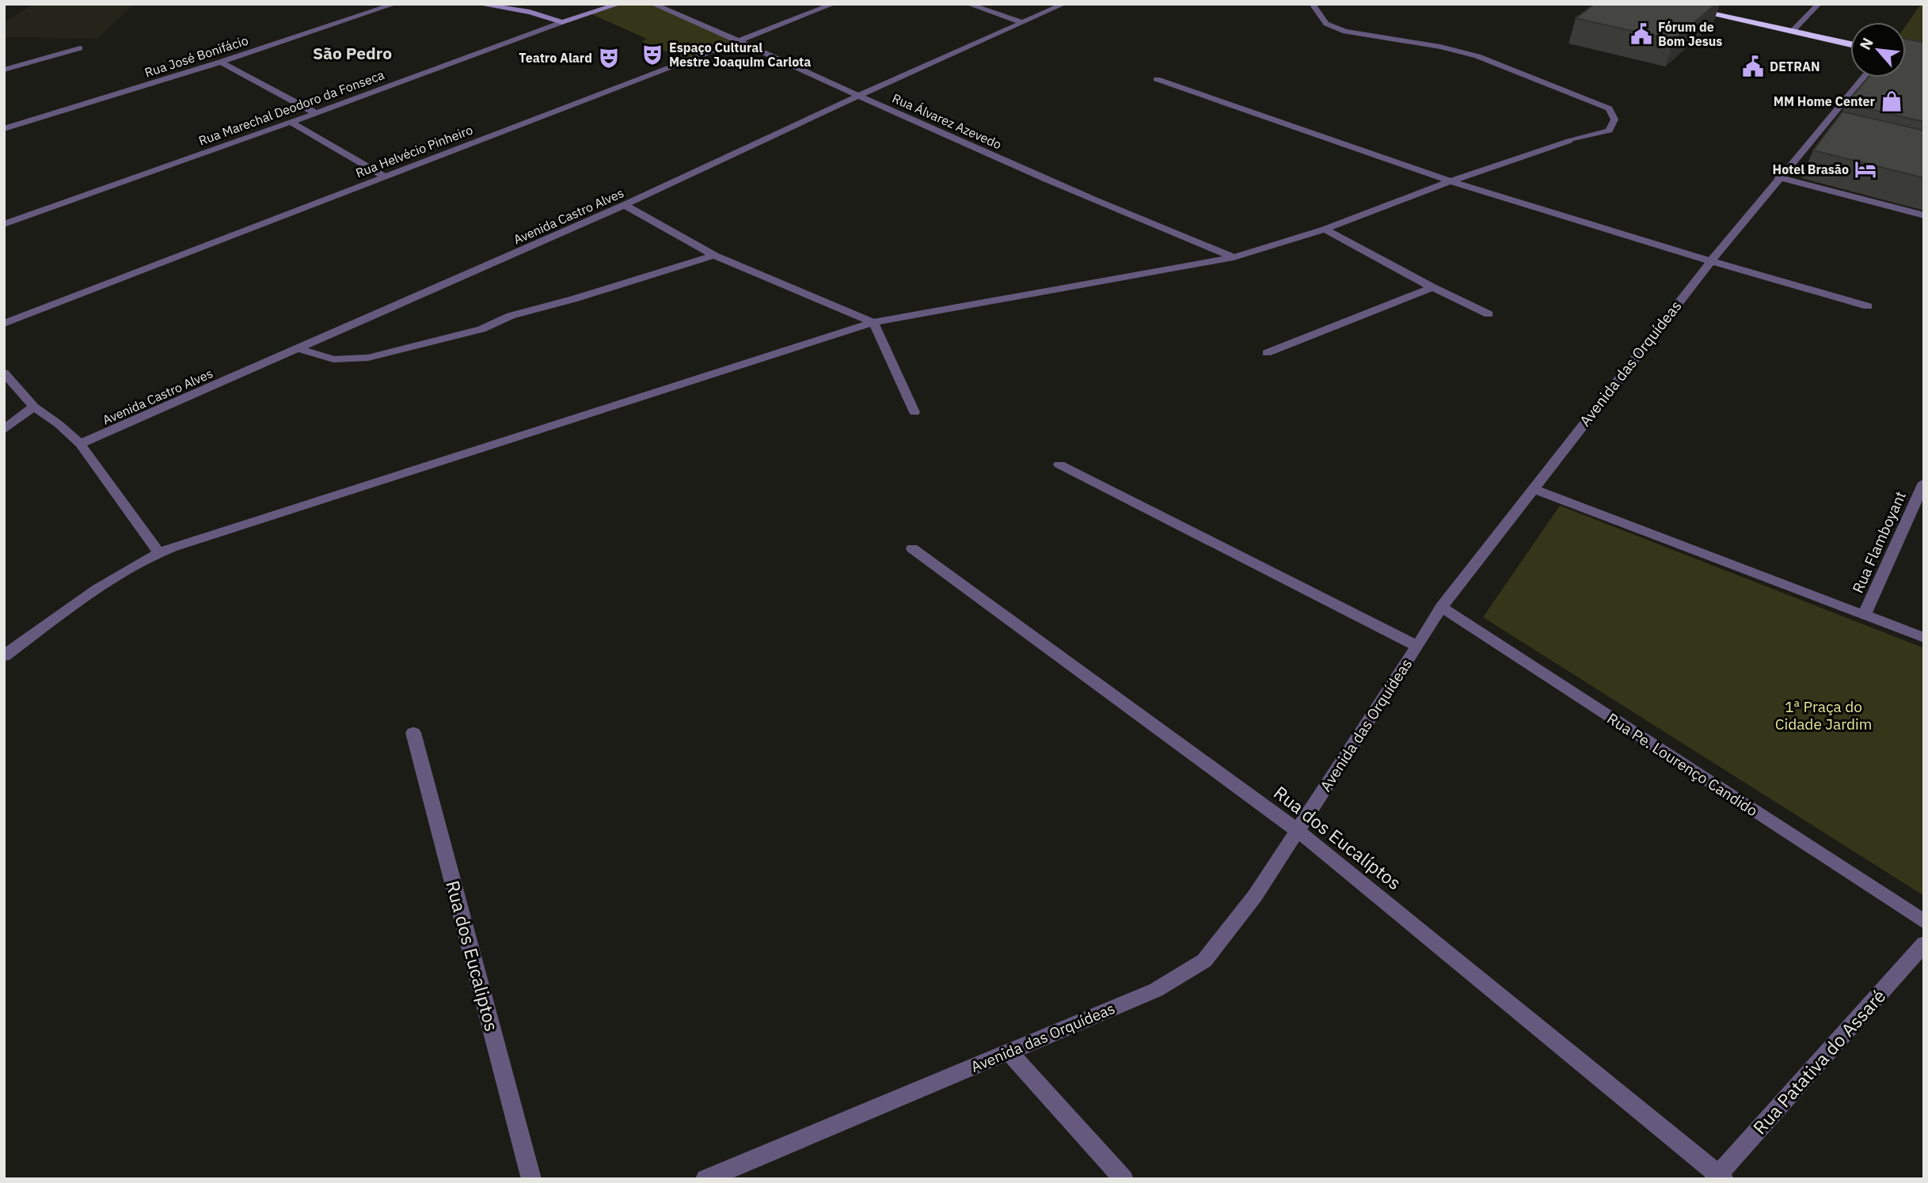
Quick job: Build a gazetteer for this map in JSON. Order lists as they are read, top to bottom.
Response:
{
  "streets": {
    "street": [
      "Rua José Bonifácio",
      "Rua Marechal Deodoro da Fonseca",
      "Rua Álvarez Azevedo",
      "Rua Helvécio Pinheiro",
      "Avenida Castro Alves",
      "Avenida das Orquídeas",
      "Rua Flamboyant",
      "Rua Pe. Lourenço Candido",
      "Rua dos Eucalíptos",
      "Rua dos Eucaliptos",
      "Rua Patativa do Assaré"
    ]
  },
  "crossings": [
    ["Rua Álvarez Azevedo", "Rua Helvécio Pinheiro"],
    ["Rua Álvarez Azevedo", "Avenida Castro Alves"],
    ["Avenida das Orquídeas", "Rua Pe. Lourenço Candido"],
    ["Avenida das Orquídeas", "Rua dos Eucalíptos"],
    ["Rua dos Eucalíptos", "Rua Patativa do Assaré"]
  ],
  "districts": ["São Pedro"],
  "parks": ["1ª Praça do Cidade Jardim"],
  "places": {
    "public building": ["Fórum de Bom Jesus", "DETRAN"],
    "theatre": ["Espaço Cultural Mestre Joaquim Carlota", "Teatro Alard"],
    "shop": ["MM Home Center"],
    "hotel": ["Hotel Brasão"]
  },
  "north": "top left"
}
